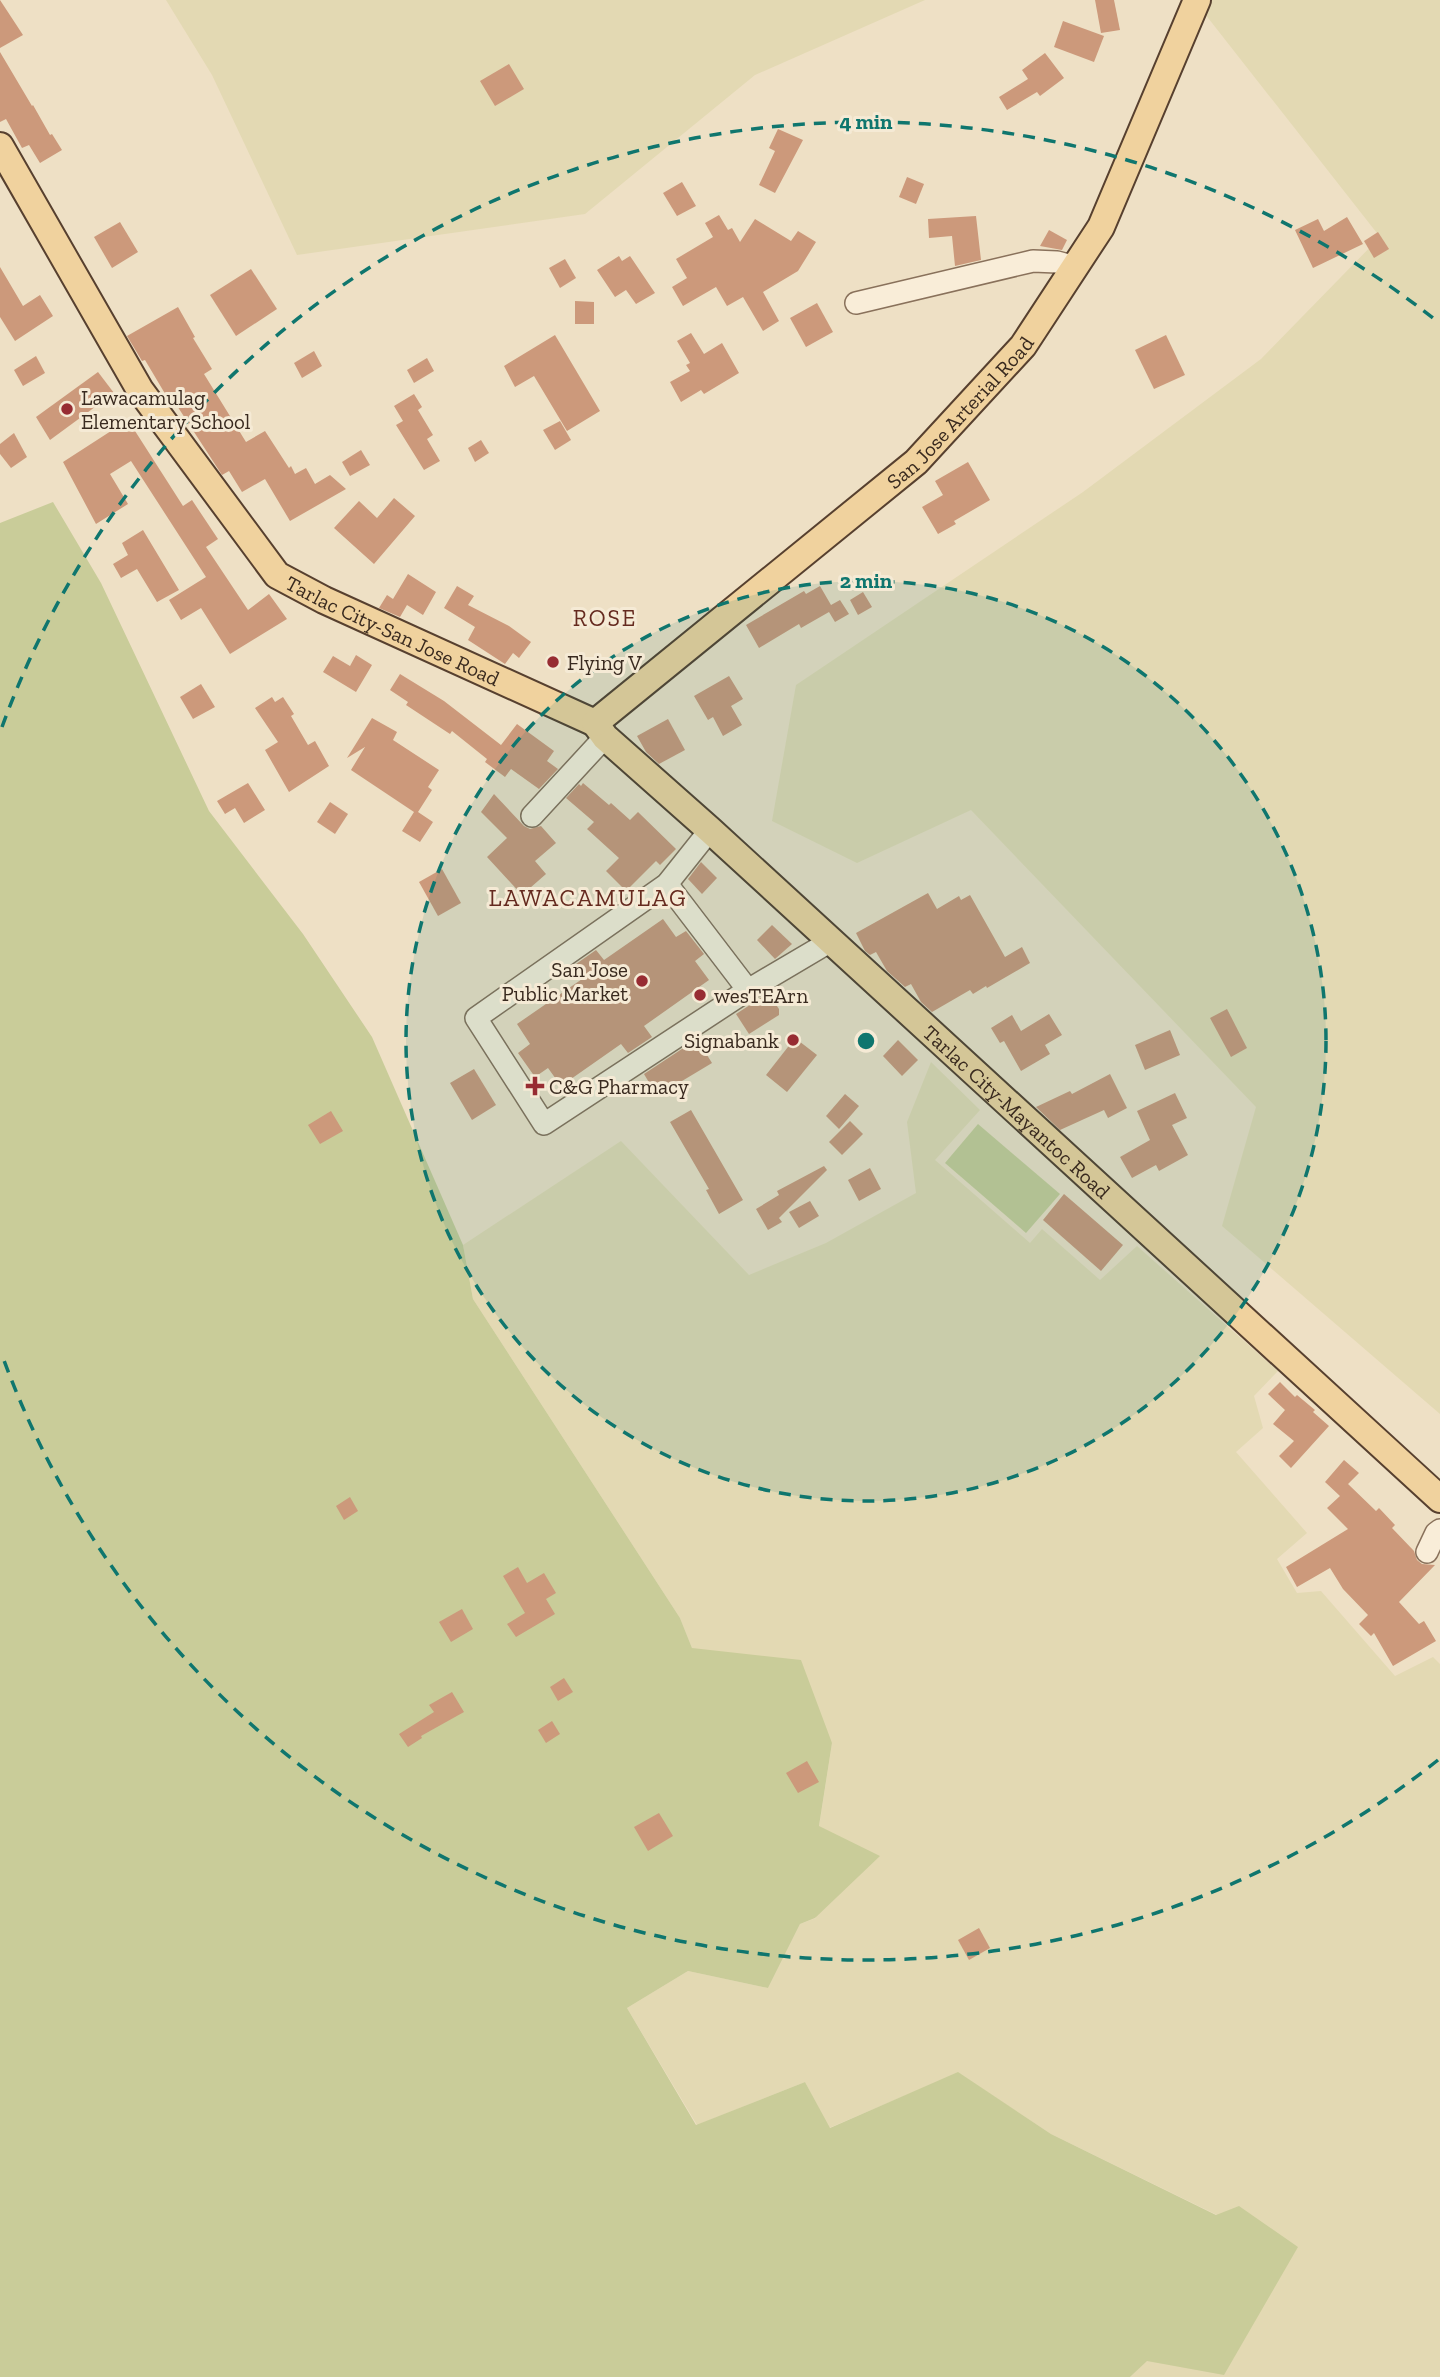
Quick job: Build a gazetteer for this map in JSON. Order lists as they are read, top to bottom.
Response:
{
  "streets": {
    "main road": ["San Jose Arterial Road", "Tarlac City-San Jose Road", "Tarlac City-Mayantoc Road"]
  },
  "crossings": [
    ["San Jose Arterial Road", "Tarlac City-San Jose Road"],
    ["San Jose Arterial Road", "Tarlac City-Mayantoc Road"],
    ["Tarlac City-San Jose Road", "Tarlac City-Mayantoc Road"]
  ],
  "districts": ["ROSE", "LAWACAMULAG"],
  "places": {
    "other": [
      "Lawacamulag Elementary School",
      "Flying V",
      "San Jose Public Market",
      "wesTEArn",
      "Signabank"
    ],
    "health": ["C&G Pharmacy"]
  },
  "rings": ["4 min", "2 min"]
}
